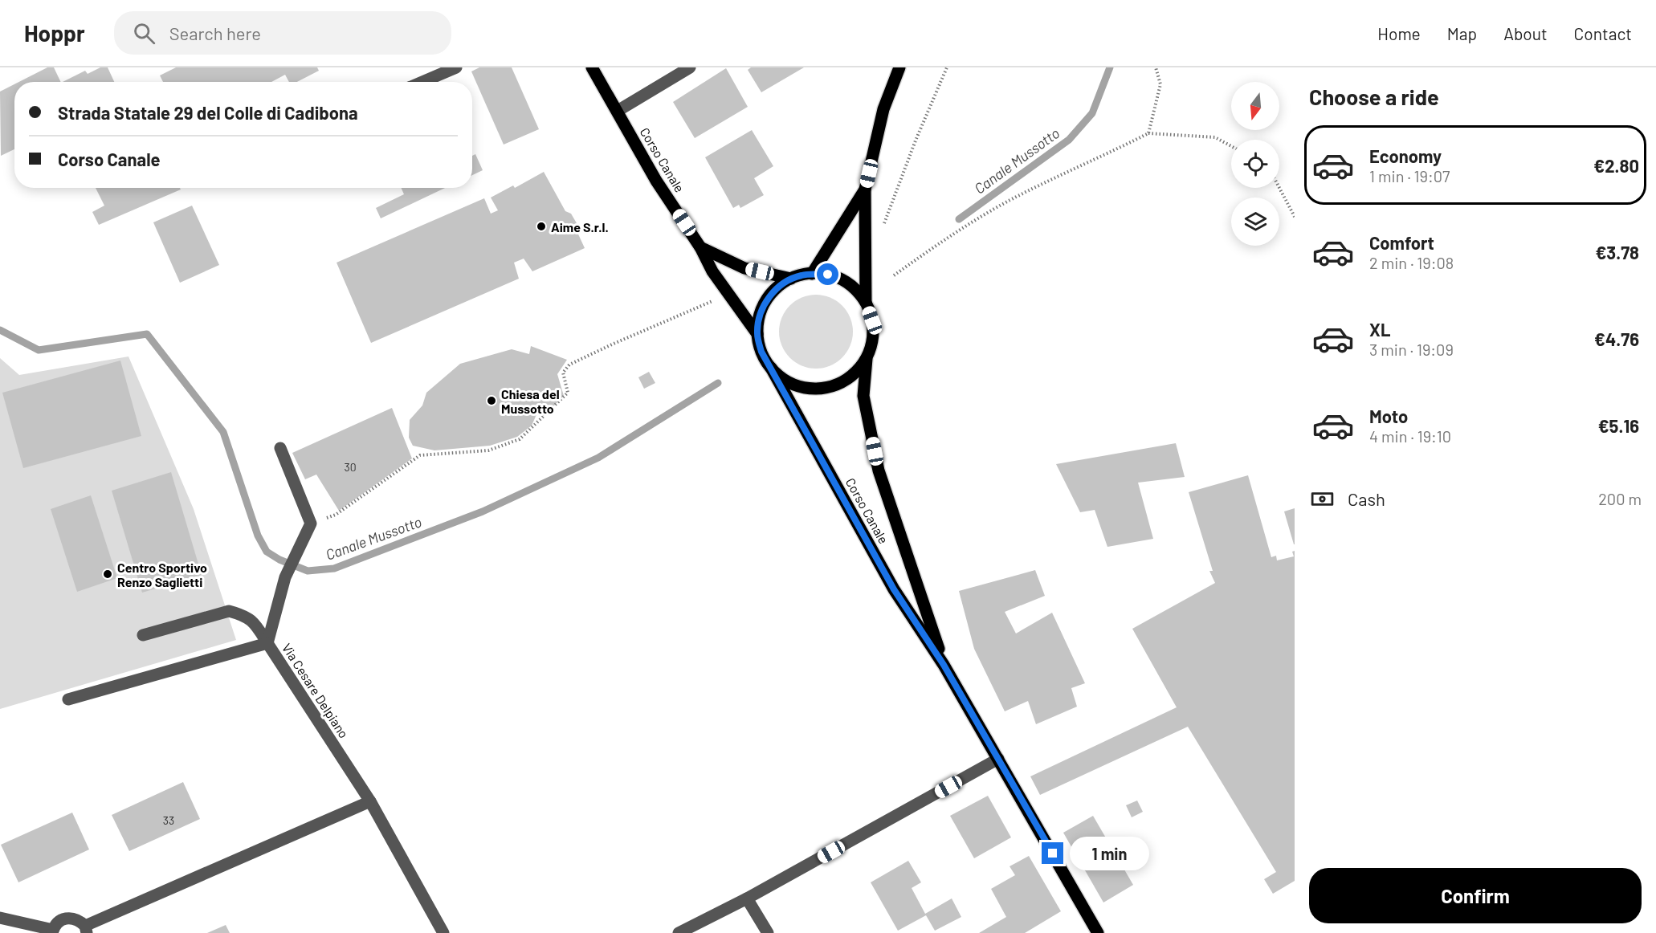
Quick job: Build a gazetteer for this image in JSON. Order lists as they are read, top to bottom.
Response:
{
  "streets": {
    "main road": ["Corso Canale"],
    "street": ["Via Cesare Delpiano"]
  },
  "water": ["Canale Mussotto"],
  "places": ["Aime S.r.l.", "Chiesa del Mussotto", "Centro Sportivo Renzo Saglietti"],
  "house_numbers": ["30", "33"],
  "north": "bottom",
  "page": {
    "header": "Hoppr",
    "search": "Search here",
    "nav": [
      "Home",
      "Map",
      "About",
      "Contact"
    ],
    "heading": "Choose a ride",
    "banner": ["Strada Statale 29 del Colle di Cadibona", "Corso Canale"],
    "list": [
      {
        "name": "Economy",
        "note": "1 min · 19:07",
        "value": "€2.80"
      },
      {
        "name": "Comfort",
        "note": "2 min · 19:08",
        "value": "€3.78"
      },
      {
        "name": "XL",
        "note": "3 min · 19:09",
        "value": "€4.76"
      },
      {
        "name": "Moto",
        "note": "4 min · 19:10",
        "value": "€5.16"
      }
    ],
    "pay": ["Cash", "200 m"],
    "bubble": "1 min",
    "buttons": "Confirm"
  }
}
